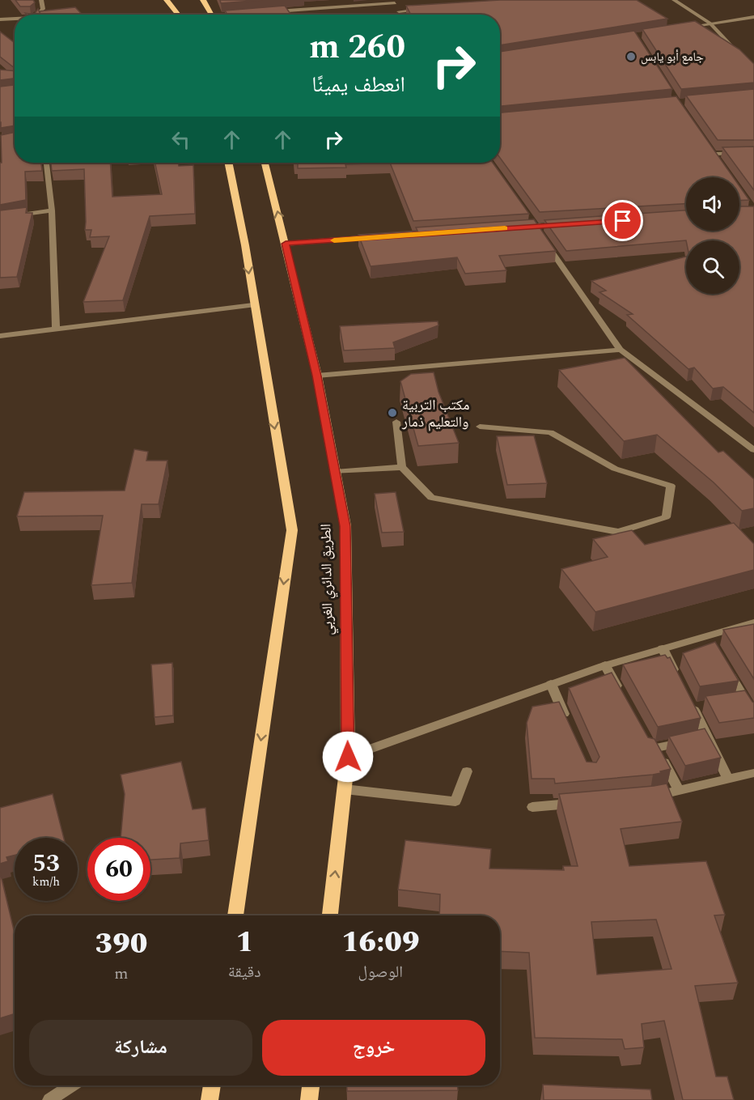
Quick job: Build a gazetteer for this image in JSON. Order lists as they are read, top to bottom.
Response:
{
  "streets": {
    "main road": ["الطريق الدائري الغربي"]
  },
  "places": ["جامع أبو يابس", "مكتب التربية والتعليم ذمار"],
  "page": {
    "turn": ["260 m", "انعطف يمينًا"],
    "speed": "53 km/h",
    "limit": "60",
    "eta": [
      "16:09",
      "الوصول",
      "1",
      "دقيقة",
      "390",
      "m"
    ],
    "buttons": ["خروج", "مشاركة"]
  }
}
